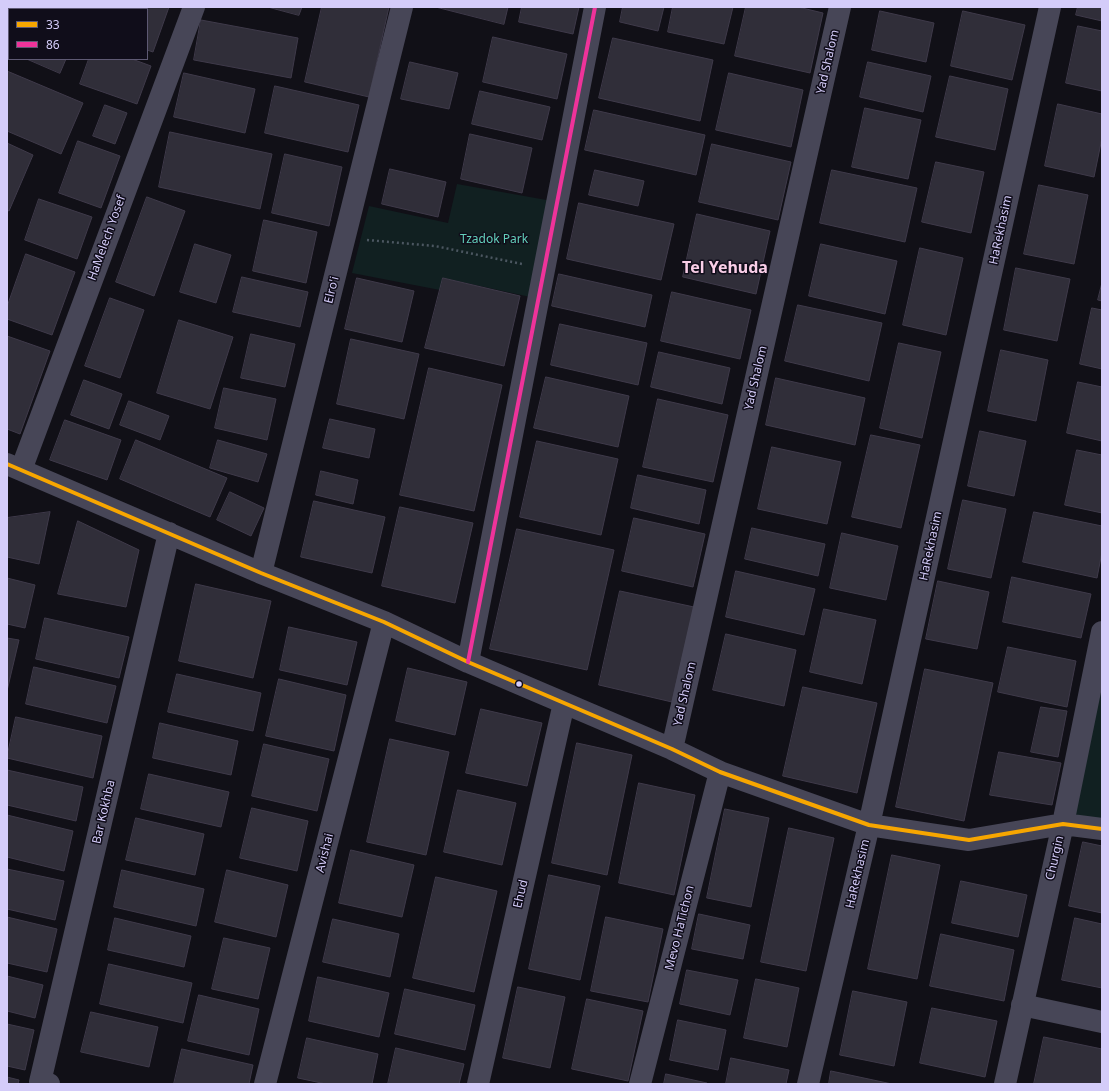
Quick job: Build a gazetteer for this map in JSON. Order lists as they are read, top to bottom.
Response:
{
  "streets": {
    "street": [
      "Yad Shalom",
      "HaRekhasim",
      "HaMelech Yosef",
      "Elro'i",
      "Bar Kokhba",
      "Avishai",
      "Churgin",
      "Ehud",
      "Mevo HaTichon"
    ]
  },
  "districts": ["Tel Yehuda"],
  "parks": ["Tzadok Park"],
  "lines": ["transit line 86", "transit line 33"],
  "legend": ["33", "86"]
}
